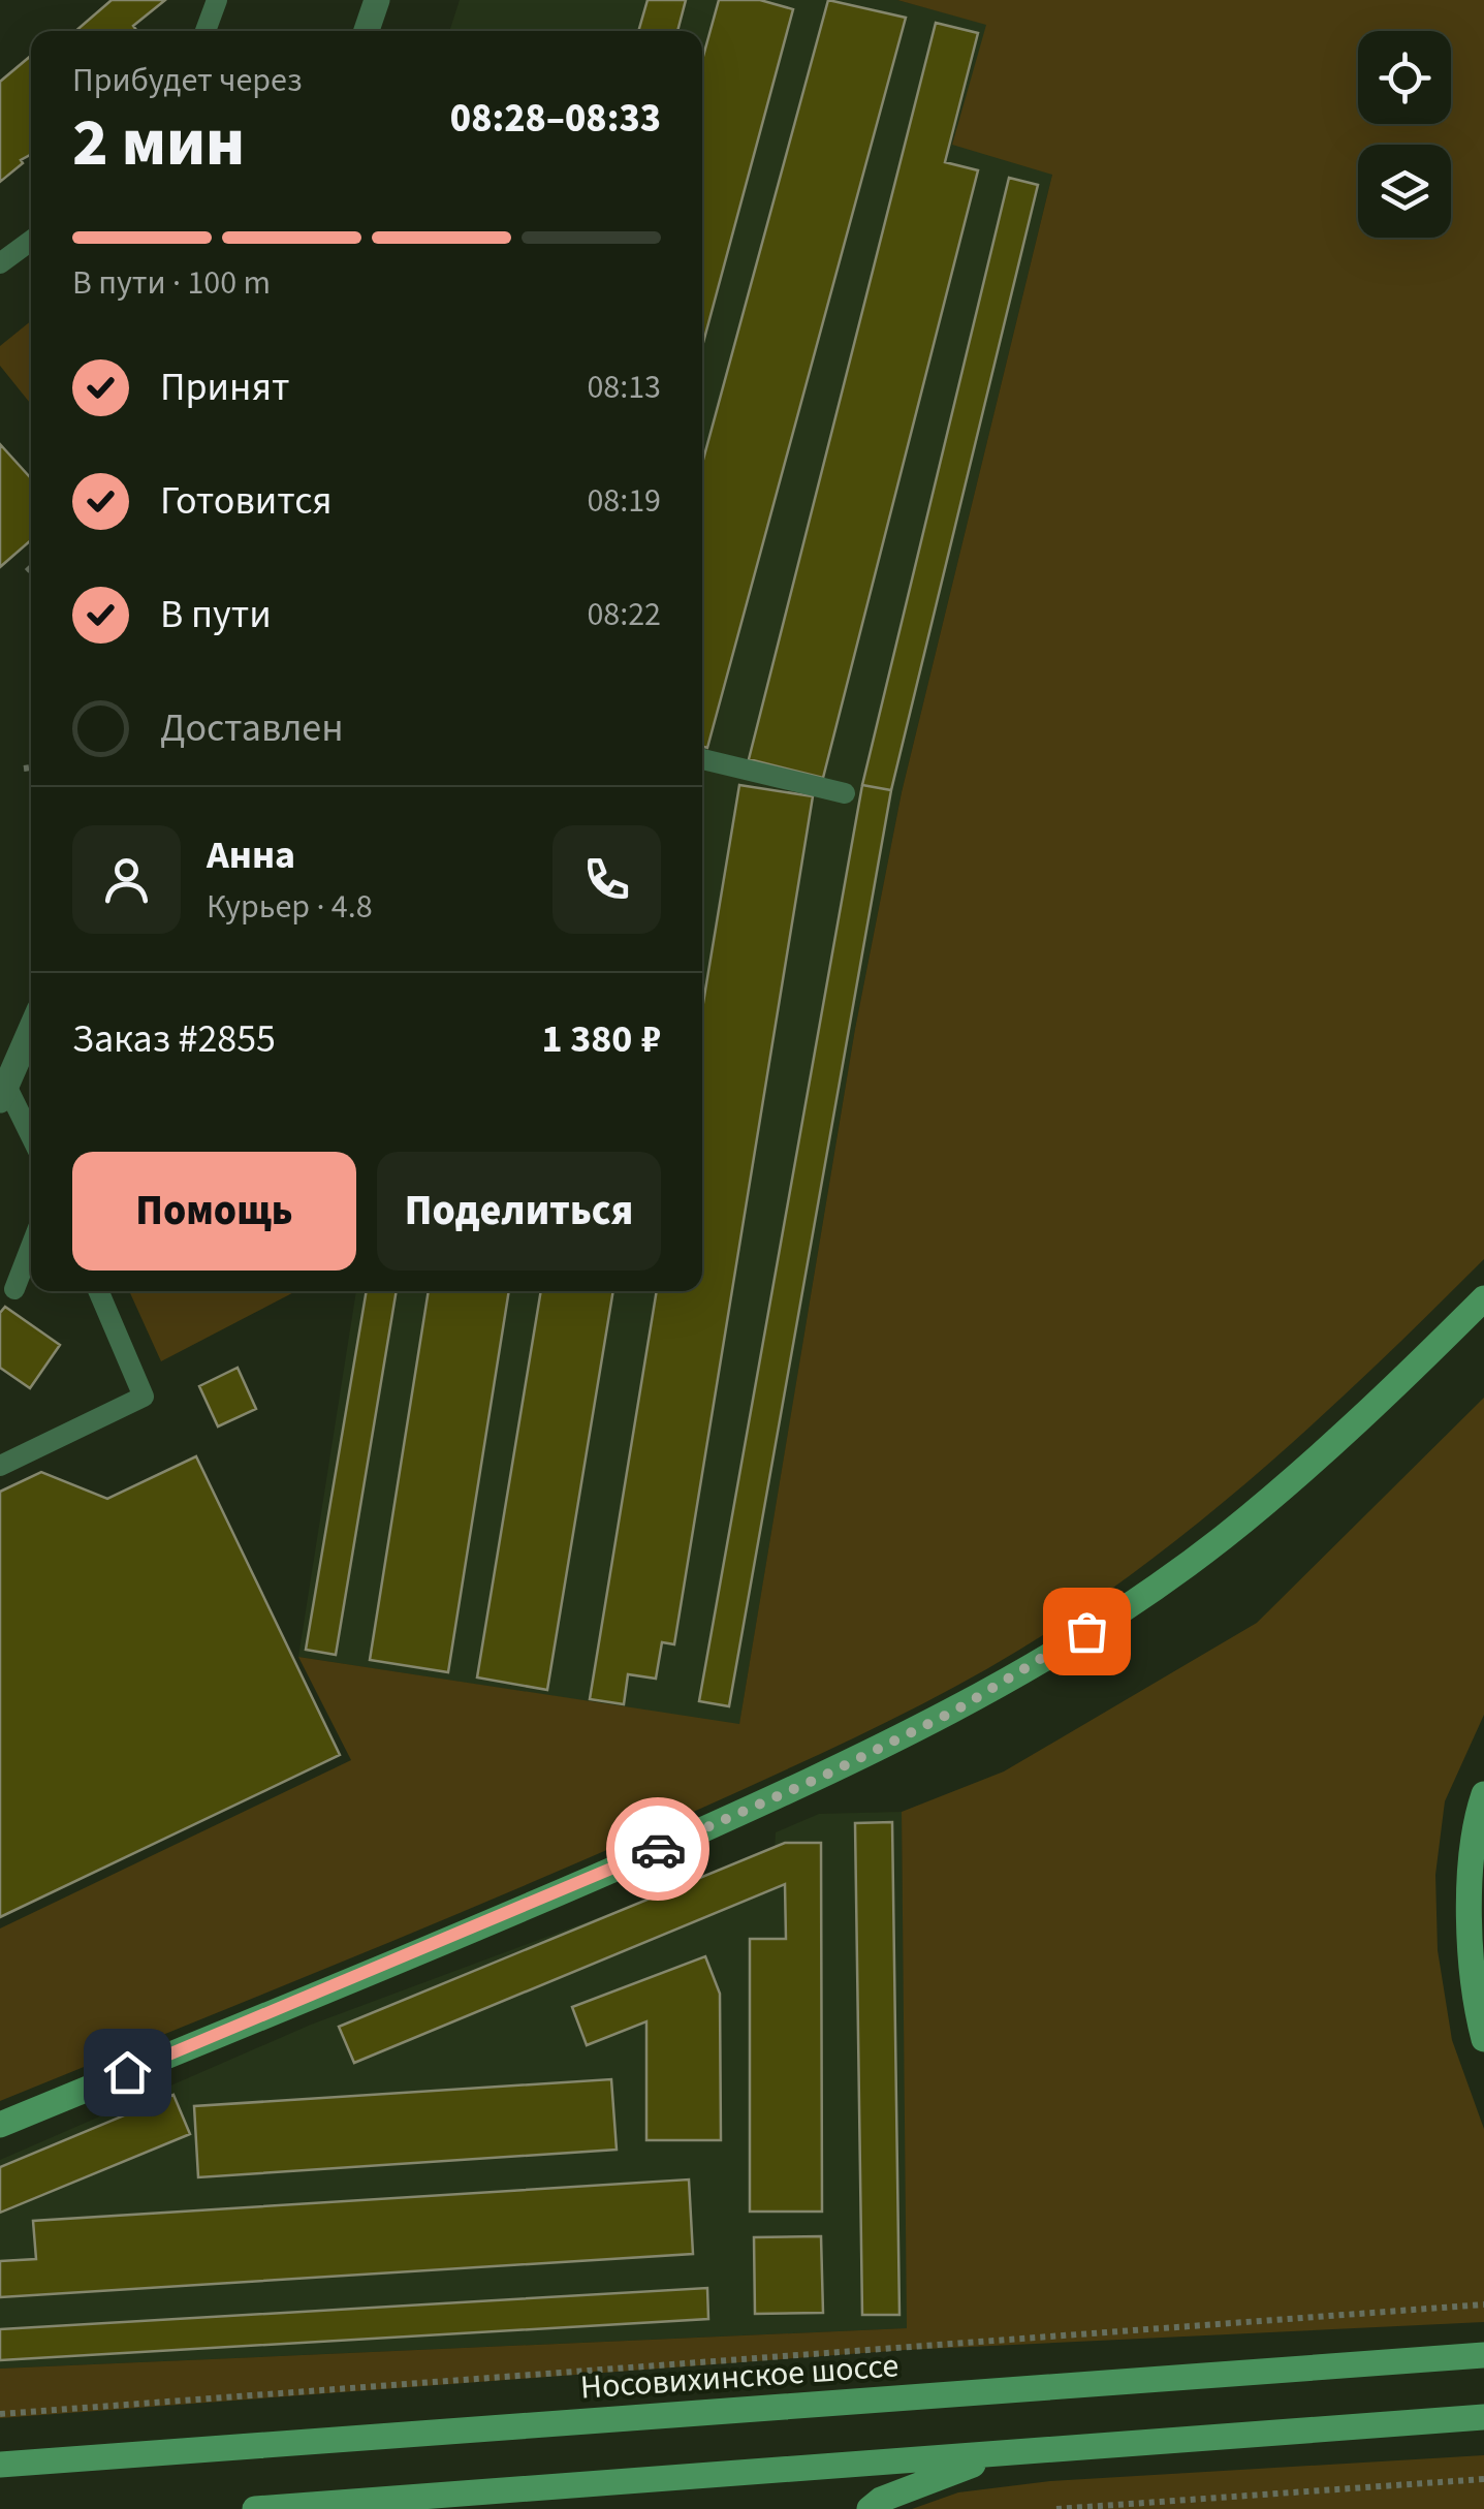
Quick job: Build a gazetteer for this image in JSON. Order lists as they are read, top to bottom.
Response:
{
  "streets": {
    "main road": ["Носовихинское шоссе"]
  },
  "page": {
    "heading": ["2 мин", "Прибудет через", "08:28–08:33"],
    "panel": [
      "Анна",
      "Курьер · 4.8",
      "Заказ #2855",
      "1 380 ₽"
    ],
    "bar": "В пути · 100 m",
    "list": [
      ["Принят", "08:13"],
      ["Готовится", "08:19"],
      ["В пути", "08:22"],
      "Доставлен"
    ],
    "buttons": ["Помощь", "Поделиться"]
  }
}
